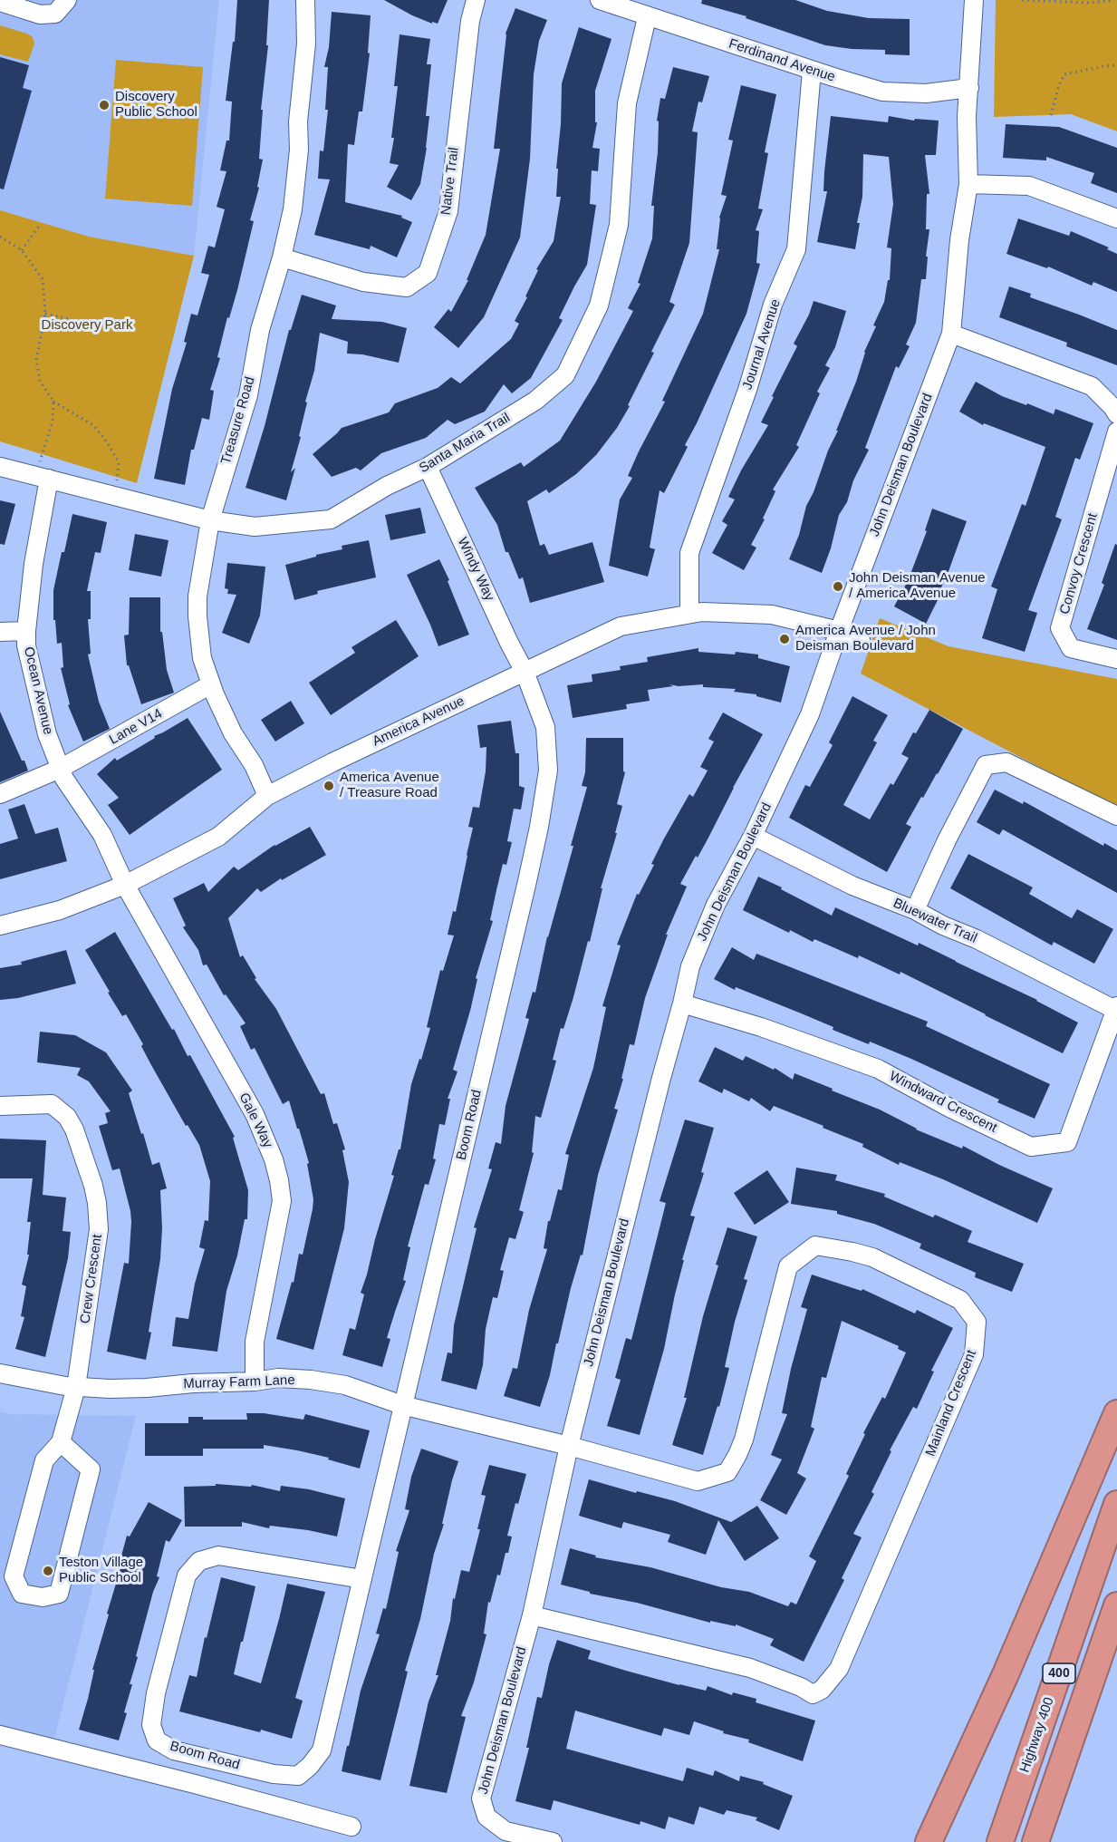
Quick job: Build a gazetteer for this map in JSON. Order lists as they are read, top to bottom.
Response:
{
  "streets": {
    "highway": ["400", "Highway 400"],
    "street": [
      "Ferdinand Avenue",
      "Native Trail",
      "Journal Avenue",
      "Treasure Road",
      "Santa Maria Trail",
      "John Deisman Boulevard",
      "Convoy Crescent",
      "Windy Way",
      "Ocean Avenue",
      "America Avenue",
      "Lane V14",
      "Bluewater Trail",
      "Windward Crescent",
      "Gale Way",
      "Boom Road",
      "Crew Crescent",
      "Murray Farm Lane",
      "Mainland Crescent"
    ]
  },
  "crossings": [
    ["Ferdinand Avenue", "Journal Avenue"],
    ["Ferdinand Avenue", "Santa Maria Trail"],
    ["Ferdinand Avenue", "John Deisman Boulevard"],
    ["Native Trail", "Treasure Road"],
    ["Journal Avenue", "America Avenue"],
    ["Treasure Road", "Santa Maria Trail"],
    ["Treasure Road", "America Avenue"],
    ["Treasure Road", "Lane V14"],
    ["Santa Maria Trail", "Windy Way"],
    ["Santa Maria Trail", "Ocean Avenue"],
    ["John Deisman Boulevard", "America Avenue"],
    ["John Deisman Boulevard", "Bluewater Trail"],
    ["John Deisman Boulevard", "Windward Crescent"],
    ["John Deisman Boulevard", "Murray Farm Lane"],
    ["John Deisman Boulevard", "Mainland Crescent"],
    ["Windy Way", "America Avenue"],
    ["Windy Way", "Boom Road"],
    ["Ocean Avenue", "America Avenue"],
    ["Ocean Avenue", "Lane V14"],
    ["Ocean Avenue", "Gale Way"],
    ["America Avenue", "Gale Way"],
    ["America Avenue", "Boom Road"],
    ["Bluewater Trail", "Windward Crescent"],
    ["Gale Way", "Murray Farm Lane"],
    ["Boom Road", "Murray Farm Lane"],
    ["Crew Crescent", "Murray Farm Lane"],
    ["Murray Farm Lane", "Mainland Crescent"]
  ],
  "parks": ["Discovery Park"],
  "places": [
    "Discovery Public School",
    "John Deisman Avenue / America Avenue",
    "America Avenue / John Deisman Boulevard",
    "America Avenue / Treasure Road",
    "Teston Village Public School"
  ]
}
